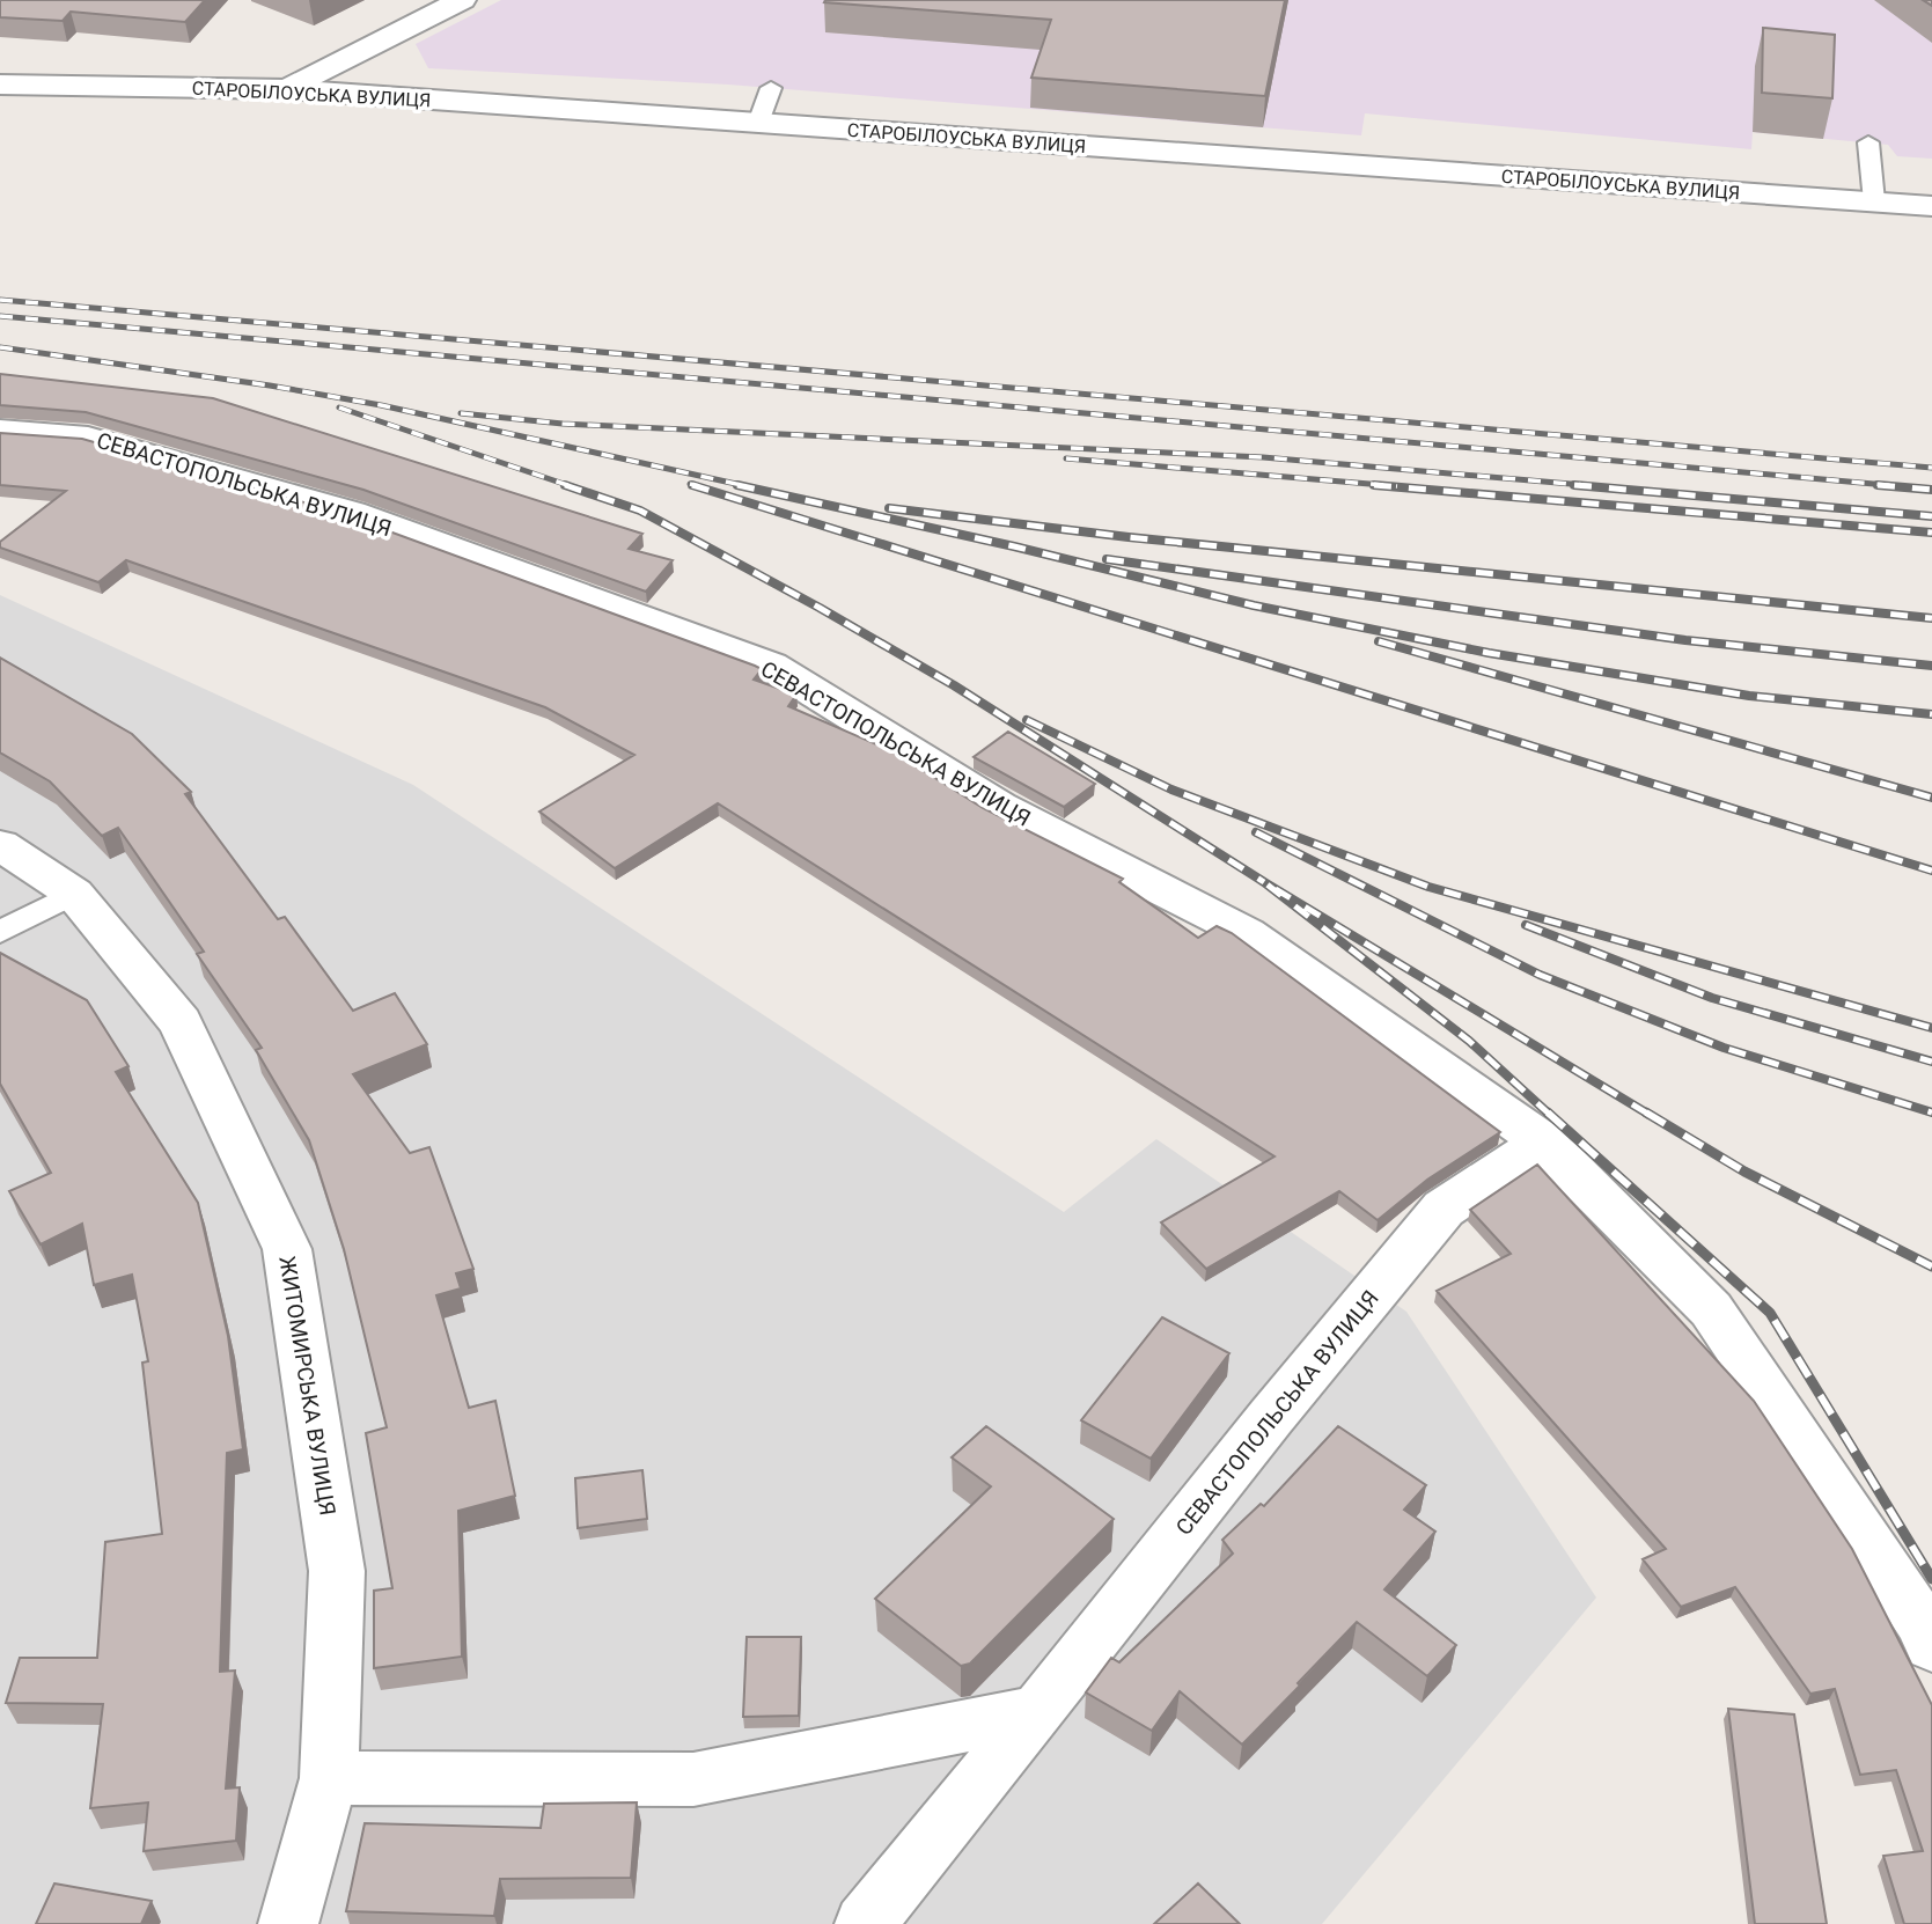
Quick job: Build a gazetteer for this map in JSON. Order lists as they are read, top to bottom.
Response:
{
  "streets": {
    "street": ["СТАРОБІЛОУСЬКА ВУЛИЦЯ", "СЕВАСТОПОЛЬСЬКА ВУЛИЦЯ", "ЖИТОМИРСЬКА ВУЛИЦЯ"]
  }
}
